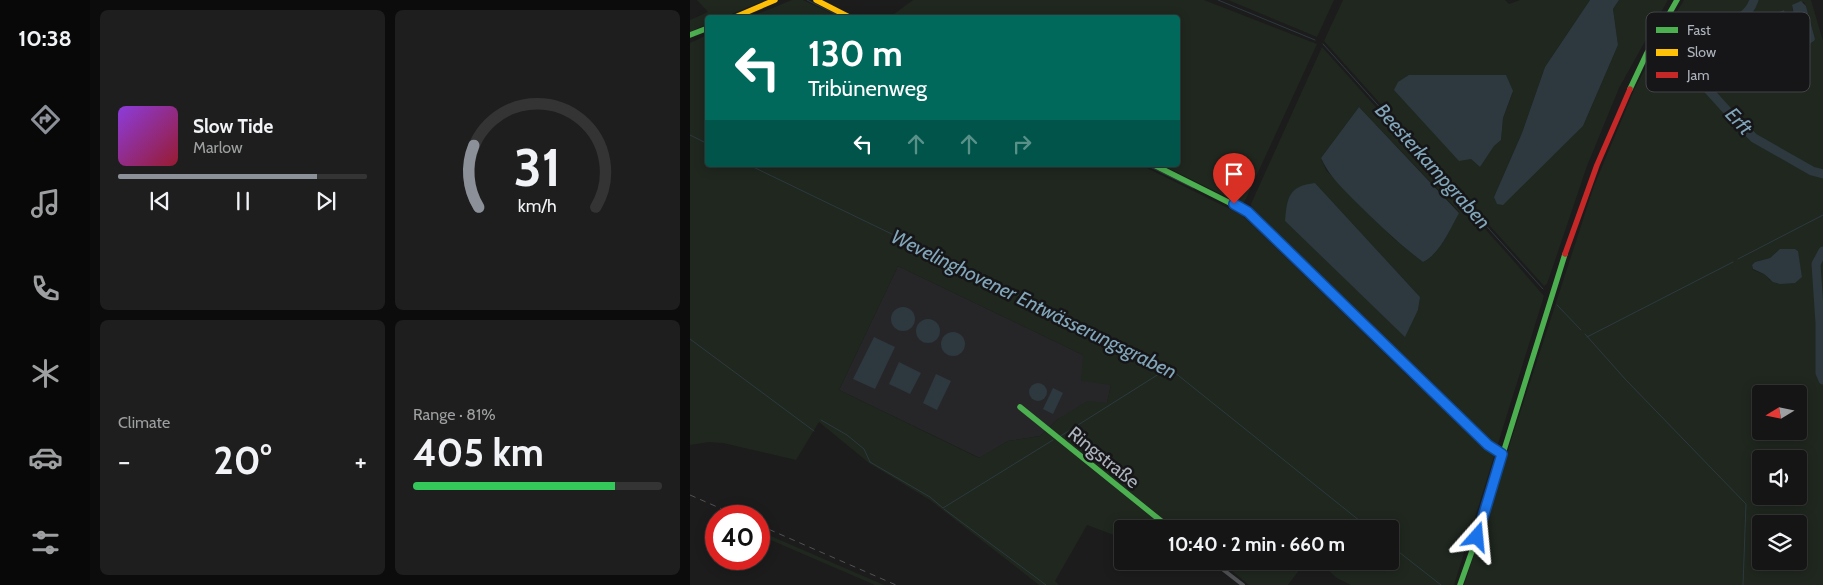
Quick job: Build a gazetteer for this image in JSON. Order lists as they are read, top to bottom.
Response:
{
  "streets": {
    "street": ["Ringstraße"]
  },
  "water": ["Erft", "Beesterkampgraben", "Wevelinghovener Entwässerungsgraben"],
  "legend": ["Fast", "Slow", "Jam"],
  "north": "left",
  "page": {
    "tabs": "10:38",
    "turn": ["130 m", "Tribünenweg"],
    "song": ["Slow Tide", "Marlow"],
    "tile": [
      "Climate",
      ["Range · 81%", "405 km"]
    ],
    "heat": ["−", "20°", "+"],
    "limit": "40",
    "trip": "10:40 · 2 min · 660 m",
    "gauge": ["31", "km/h"]
  }
}
